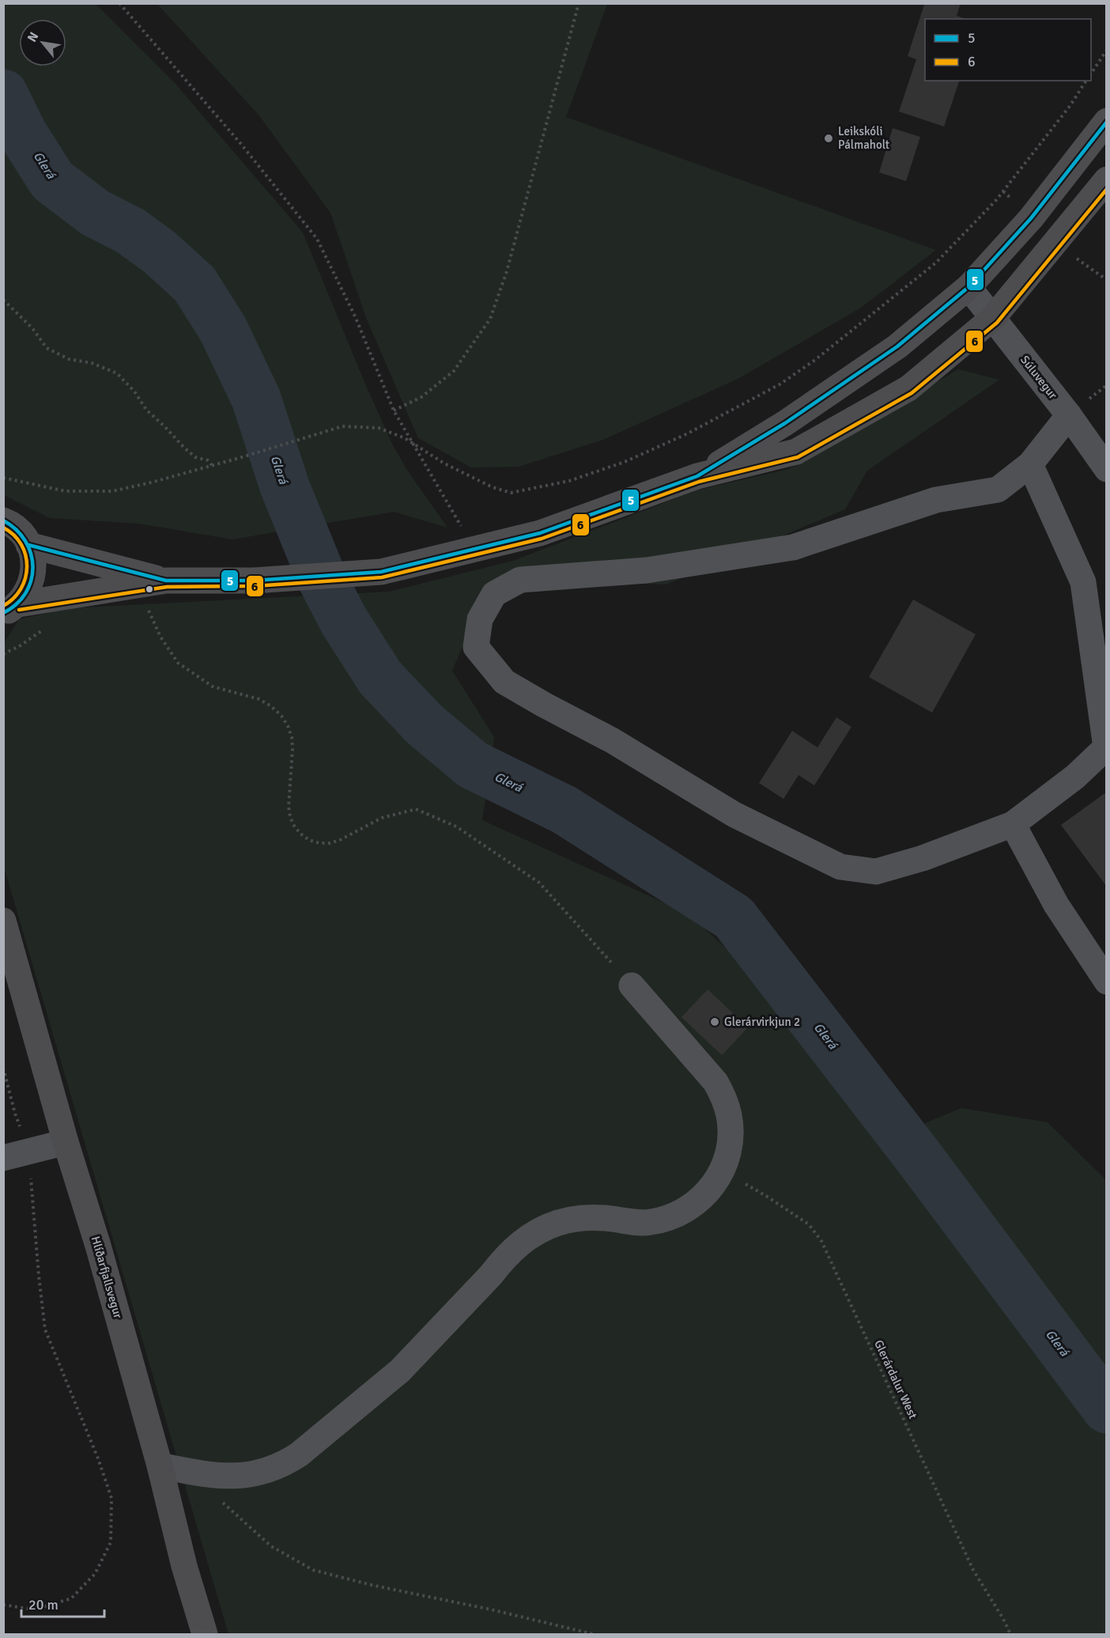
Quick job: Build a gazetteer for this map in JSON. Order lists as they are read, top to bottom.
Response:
{
  "streets": {
    "main road": ["Hlíðarfjallsvegur"],
    "street": ["Súluvegur"],
    "path": ["Glerárdalur West"]
  },
  "water": ["Glerá"],
  "places": ["Leikskóli Pálmaholt", "Glerárvirkjun 2"],
  "lines": ["transit line 5", "transit line 6"],
  "legend": ["5", "6"],
  "scale_bar": "20 m",
  "north": "top left"
}
